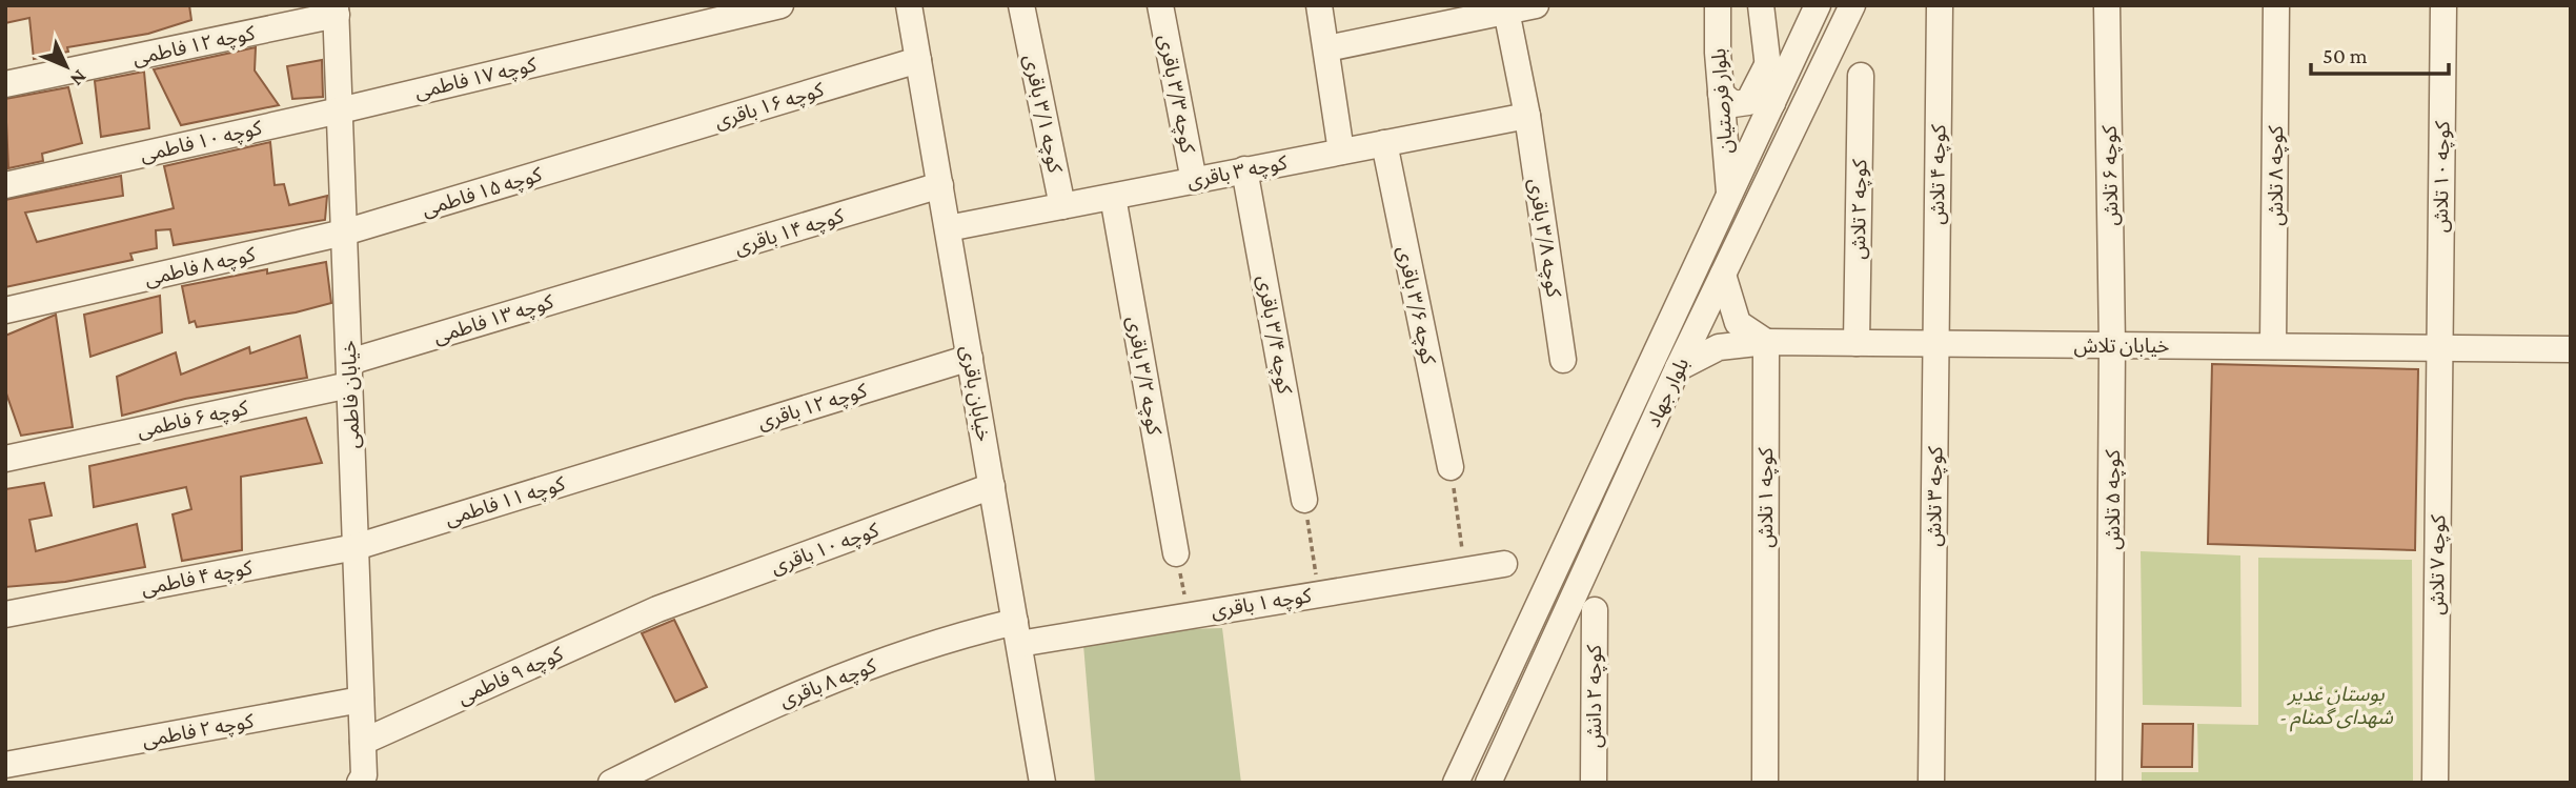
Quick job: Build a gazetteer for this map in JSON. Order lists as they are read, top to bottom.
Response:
{
  "streets": {
    "street": [
      "کوچه ۱۲ فاطمی",
      "کوچه ۱۷ فاطمی",
      "کوچه ۳/۳ باقری",
      "بلوار فرصتیان",
      "کوچه ۱۶ باقری",
      "کوچه ۳/۱ باقری",
      "کوچه ۱۰ فاطمی",
      "کوچه ۳ باقری",
      "کوچه ۴ تلاش",
      "کوچه ۶ تلاش",
      "کوچه ۸ تلاش",
      "کوچه ۱۰ تلاش",
      "کوچه ۱۵ فاطمی",
      "کوچه ۲ تلاش",
      "کوچه ۱۴ باقری",
      "کوچه ۳/۸ باقری",
      "کوچه ۸ فاطمی",
      "کوچه ۳/۶ باقری",
      "کوچه ۱۳ فاطمی",
      "کوچه ۳/۴ باقری",
      "خیابان تلاش",
      "کوچه ۳/۲ باقری",
      "بلوار جهاد",
      "خیابان باقری",
      "خیابان فاطمی",
      "کوچه ۱۲ باقری",
      "کوچه ۶ فاطمی",
      "کوچه ۳ تلاش",
      "کوچه ۱ تلاش",
      "کوچه ۵ تلاش",
      "کوچه ۱۱ فاطمی",
      "کوچه ۱۰ باقری",
      "کوچه ۷ تلاش",
      "کوچه ۴ فاطمی",
      "کوچه ۱ باقری",
      "کوچه ۹ فاطمی",
      "کوچه ۸ باقری",
      "کوچه ۲ دانش",
      "کوچه ۲ فاطمی"
    ]
  },
  "crossings": [
    ["کوچه ۱۲ فاطمی", "خیابان فاطمی"],
    ["کوچه ۱۷ فاطمی", "کوچه ۱۰ فاطمی"],
    ["کوچه ۱۷ فاطمی", "خیابان فاطمی"],
    ["کوچه ۳/۳ باقری", "کوچه ۳ باقری"],
    ["بلوار فرصتیان", "بلوار جهاد"],
    ["کوچه ۱۶ باقری", "کوچه ۱۵ فاطمی"],
    ["کوچه ۱۶ باقری", "خیابان باقری"],
    ["کوچه ۳/۱ باقری", "کوچه ۳ باقری"],
    ["کوچه ۱۰ فاطمی", "خیابان فاطمی"],
    ["کوچه ۳ باقری", "کوچه ۳/۸ باقری"],
    ["کوچه ۳ باقری", "کوچه ۳/۶ باقری"],
    ["کوچه ۳ باقری", "کوچه ۳/۴ باقری"],
    ["کوچه ۳ باقری", "کوچه ۳/۲ باقری"],
    ["کوچه ۳ باقری", "خیابان باقری"],
    ["کوچه ۴ تلاش", "خیابان تلاش"],
    ["کوچه ۴ تلاش", "کوچه ۳ تلاش"],
    ["کوچه ۶ تلاش", "خیابان تلاش"],
    ["کوچه ۶ تلاش", "کوچه ۵ تلاش"],
    ["کوچه ۸ تلاش", "خیابان تلاش"],
    ["کوچه ۱۰ تلاش", "خیابان تلاش"],
    ["کوچه ۱۰ تلاش", "کوچه ۷ تلاش"],
    ["کوچه ۱۵ فاطمی", "کوچه ۸ فاطمی"],
    ["کوچه ۱۵ فاطمی", "خیابان فاطمی"],
    ["کوچه ۲ تلاش", "خیابان تلاش"],
    ["کوچه ۱۴ باقری", "کوچه ۱۳ فاطمی"],
    ["کوچه ۱۴ باقری", "خیابان باقری"],
    ["کوچه ۸ فاطمی", "خیابان فاطمی"],
    ["کوچه ۱۳ فاطمی", "خیابان فاطمی"],
    ["کوچه ۱۳ فاطمی", "کوچه ۶ فاطمی"],
    ["خیابان تلاش", "بلوار جهاد"],
    ["خیابان تلاش", "کوچه ۳ تلاش"],
    ["خیابان تلاش", "کوچه ۱ تلاش"],
    ["خیابان تلاش", "کوچه ۵ تلاش"],
    ["خیابان تلاش", "کوچه ۷ تلاش"],
    ["خیابان باقری", "کوچه ۱۲ باقری"],
    ["خیابان باقری", "کوچه ۱۰ باقری"],
    ["خیابان باقری", "کوچه ۱ باقری"],
    ["خیابان باقری", "کوچه ۸ باقری"],
    ["خیابان فاطمی", "کوچه ۶ فاطمی"],
    ["خیابان فاطمی", "کوچه ۱۱ فاطمی"],
    ["خیابان فاطمی", "کوچه ۴ فاطمی"],
    ["خیابان فاطمی", "کوچه ۹ فاطمی"],
    ["خیابان فاطمی", "کوچه ۲ فاطمی"],
    ["کوچه ۱۲ باقری", "کوچه ۱۱ فاطمی"],
    ["کوچه ۱۱ فاطمی", "کوچه ۴ فاطمی"],
    ["کوچه ۱۰ باقری", "کوچه ۹ فاطمی"],
    ["کوچه ۱ باقری", "کوچه ۸ باقری"]
  ],
  "parks": ["بوستان غدیر - شهدای گمنام"],
  "scale_bar": "50 m",
  "north": "bottom right"
}
